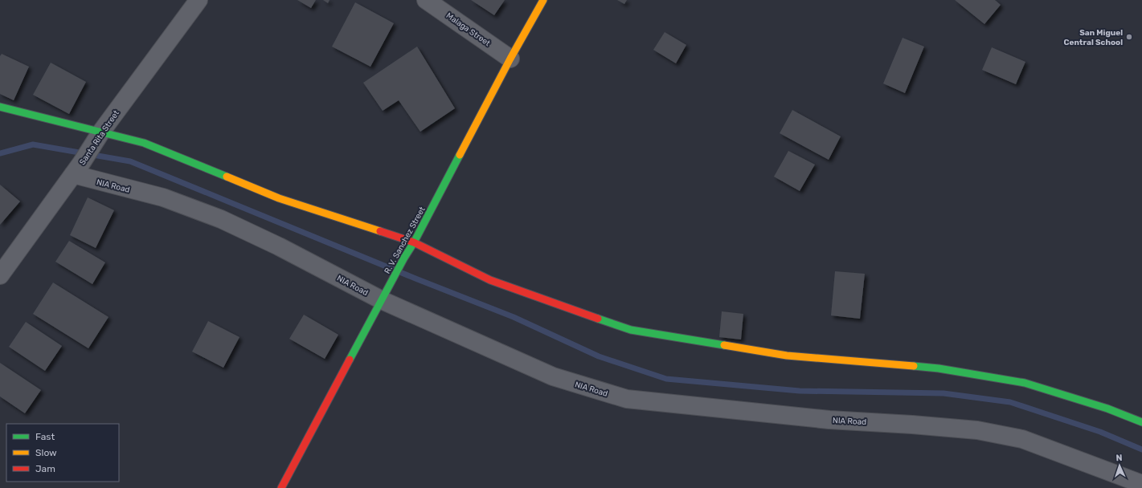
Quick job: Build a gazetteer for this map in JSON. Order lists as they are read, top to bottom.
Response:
{
  "streets": {
    "street": [
      "Malaga Street",
      "Santa Rita Street",
      "NIA Road",
      "R. V. Sanchez Street"
    ]
  },
  "crossings": [
    ["Malaga Street", "R. V. Sanchez Street"],
    ["Santa Rita Street", "NIA Road"],
    ["NIA Road", "R. V. Sanchez Street"]
  ],
  "places": ["San Miguel Central School"],
  "legend": ["Fast", "Slow", "Jam"],
  "north": "top"
}
